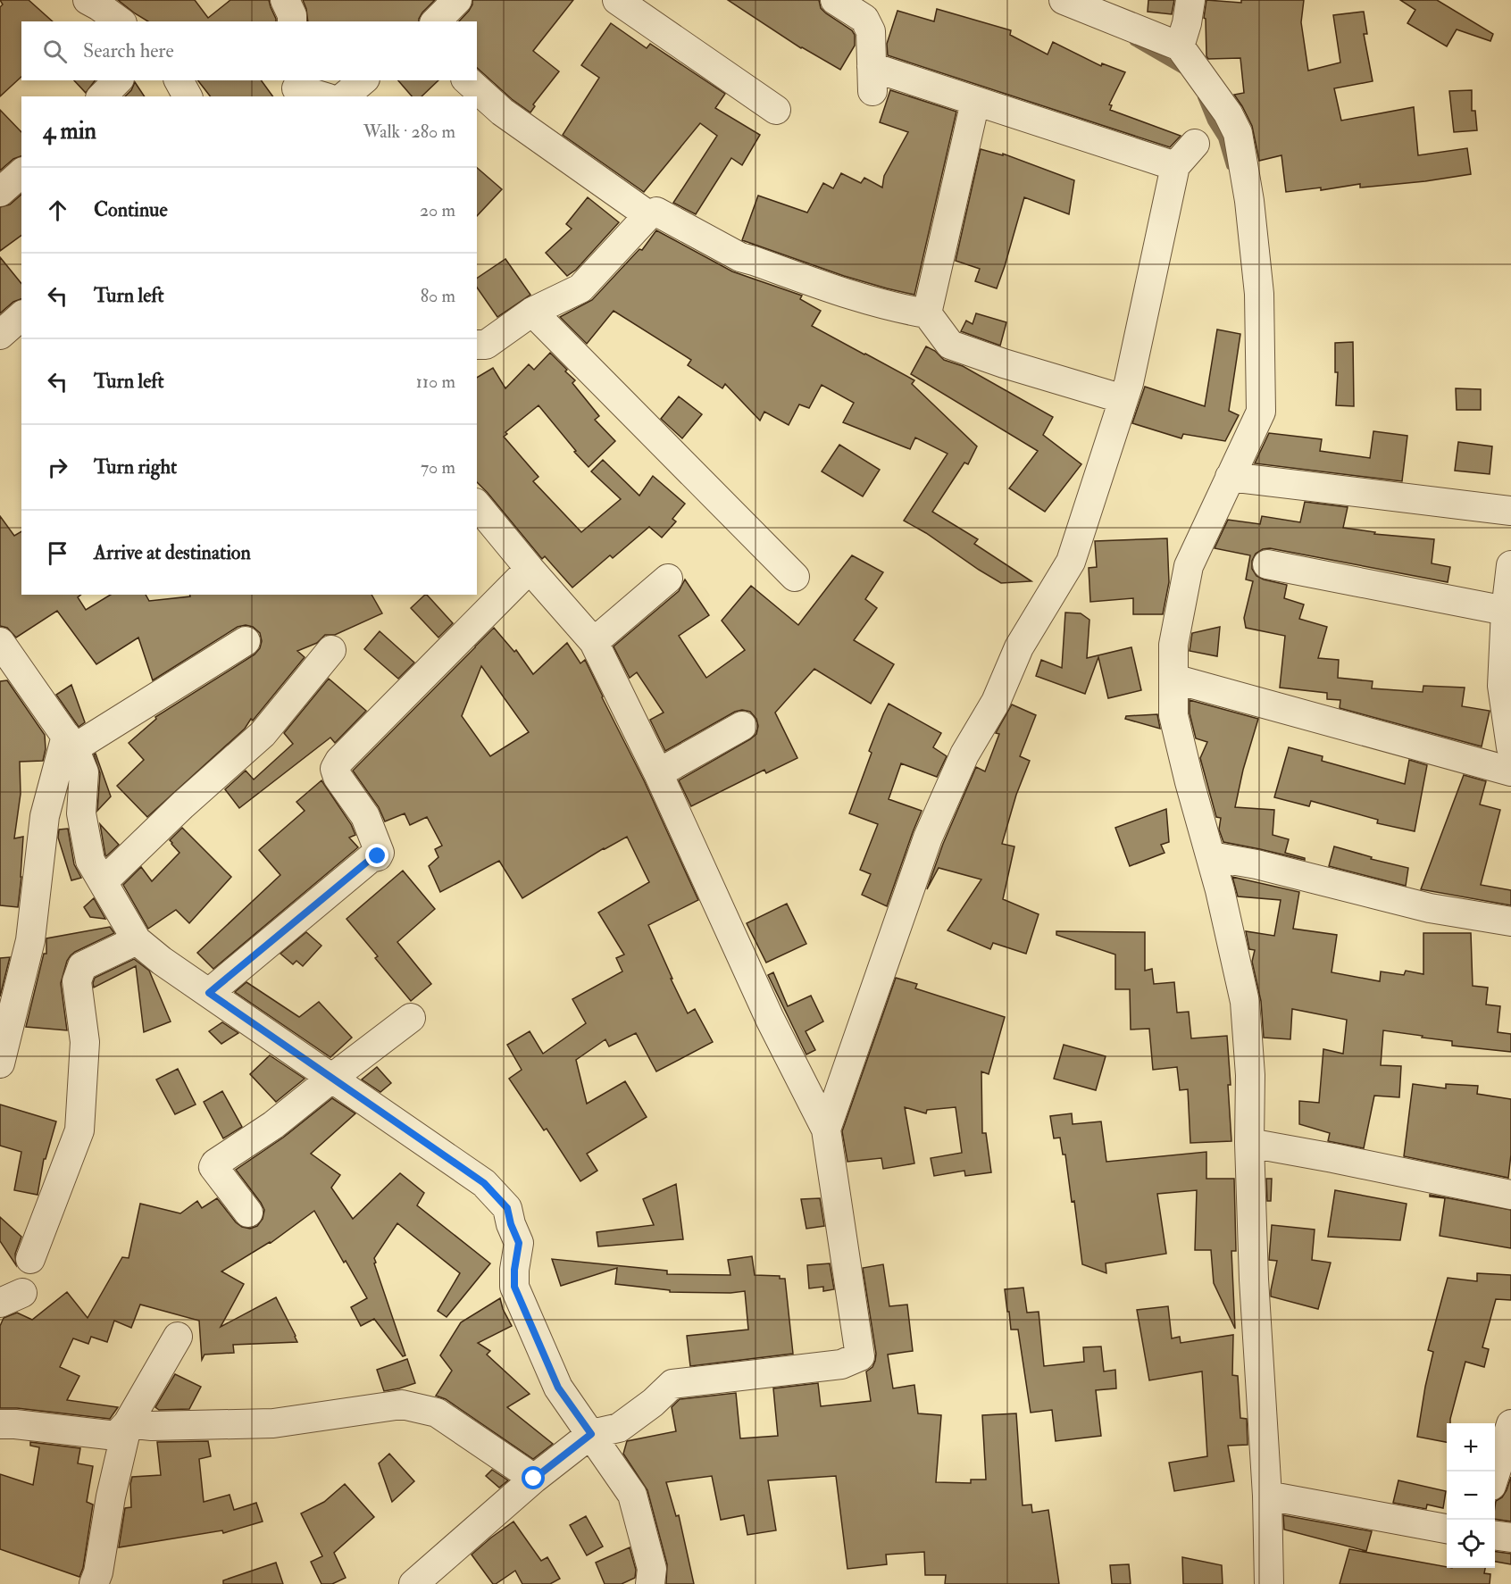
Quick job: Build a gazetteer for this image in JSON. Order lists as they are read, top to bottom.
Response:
{
  "page": {
    "search": "Search here",
    "heading": ["4 min", "Walk · 280 m"],
    "list": [
      ["Continue", "20 m"],
      ["Turn left", "80 m"],
      ["Turn left", "110 m"],
      ["Turn right", "70 m"],
      "Arrive at destination"
    ],
    "map_buttons": ["+", "−"]
  }
}
